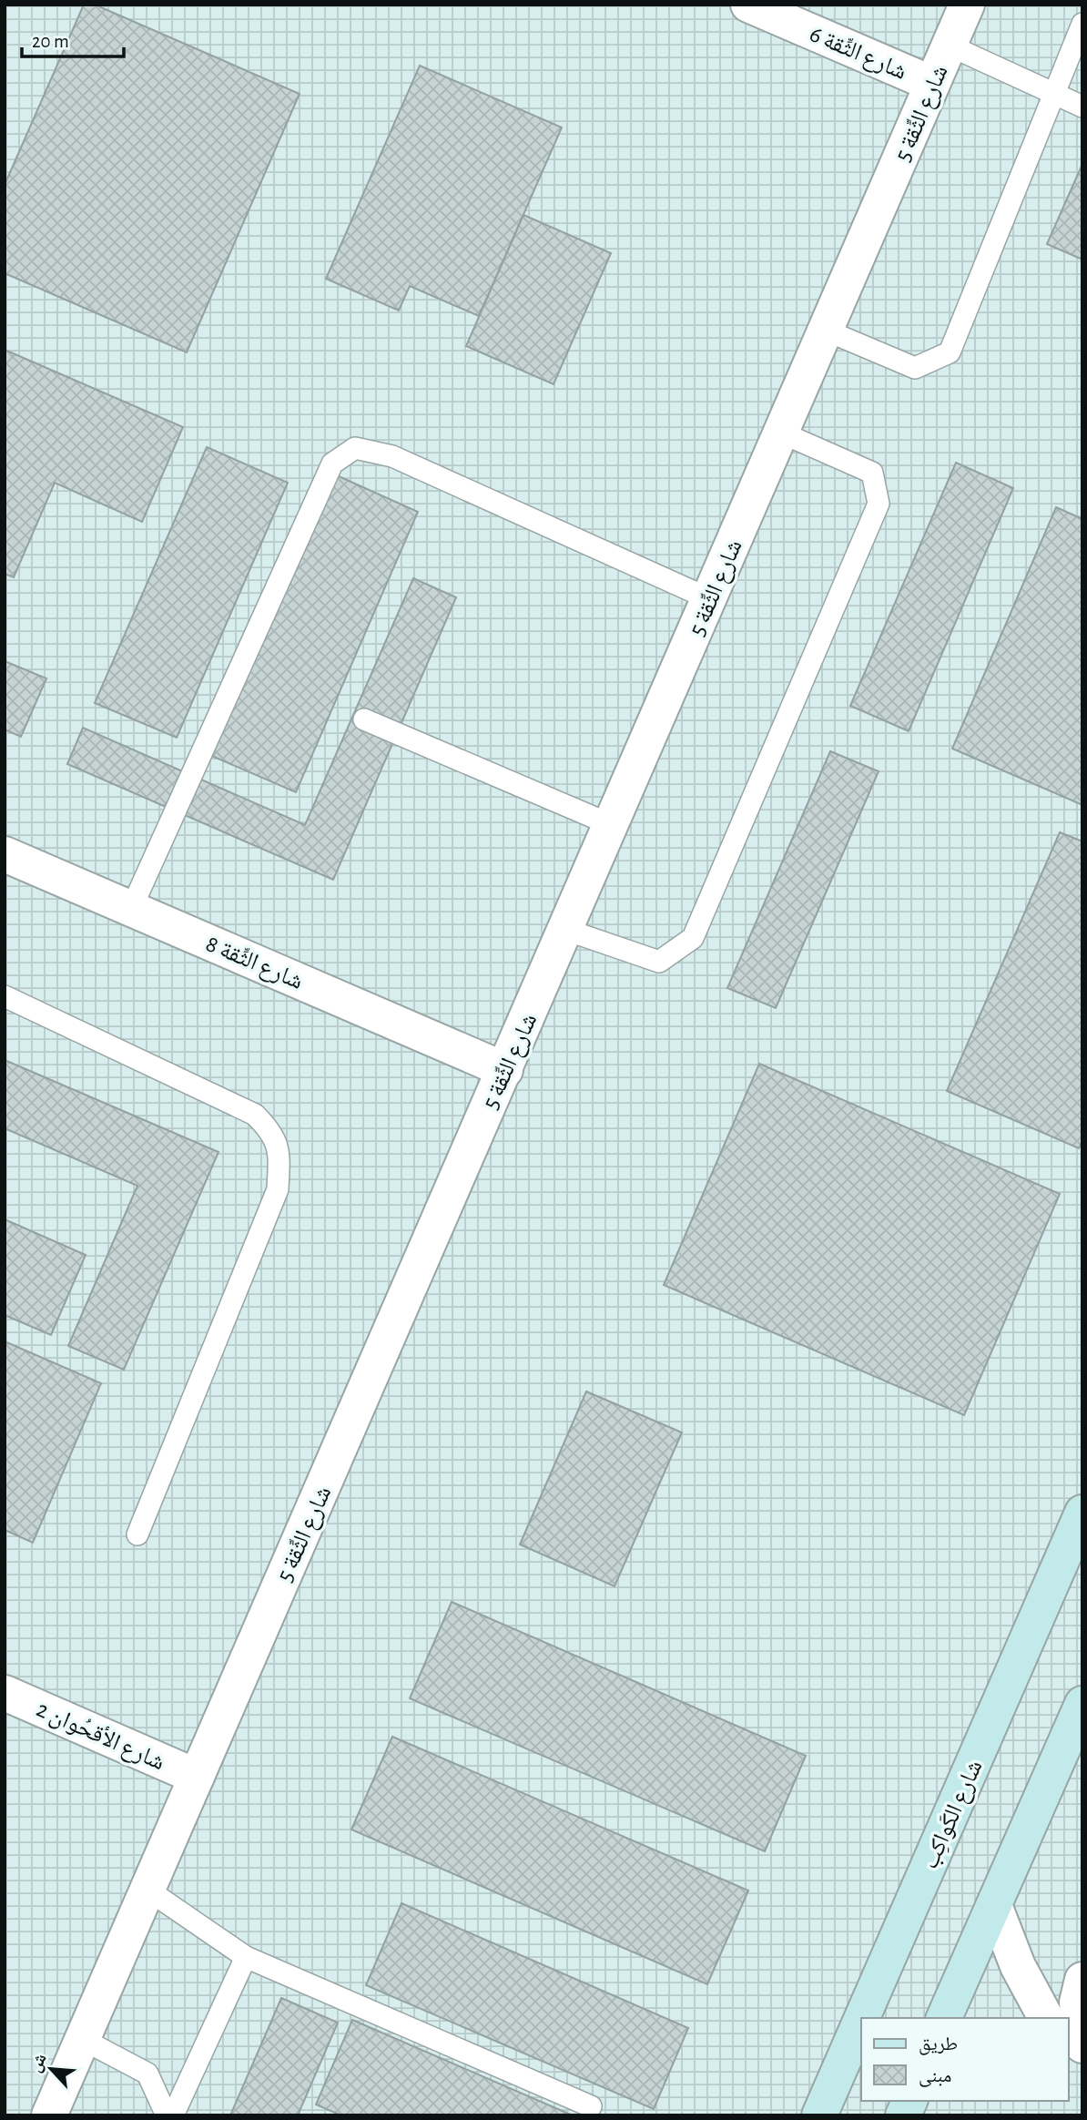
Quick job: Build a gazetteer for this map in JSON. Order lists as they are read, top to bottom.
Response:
{
  "streets": {
    "street": [
      "شارع الثِّقة 6",
      "شارع الثِّقة 5",
      "شارع الثِّقة 8",
      "شارع الأقحُوان 2",
      "شارع الكَواكِب"
    ]
  },
  "crossings": [
    ["شارع الثِّقة 6", "شارع الثِّقة 5"],
    ["شارع الثِّقة 5", "شارع الثِّقة 8"],
    ["شارع الثِّقة 5", "شارع الأقحُوان 2"]
  ],
  "legend": ["طريق", "مبنى"],
  "scale_bar": "20 m",
  "north": "top left"
}
